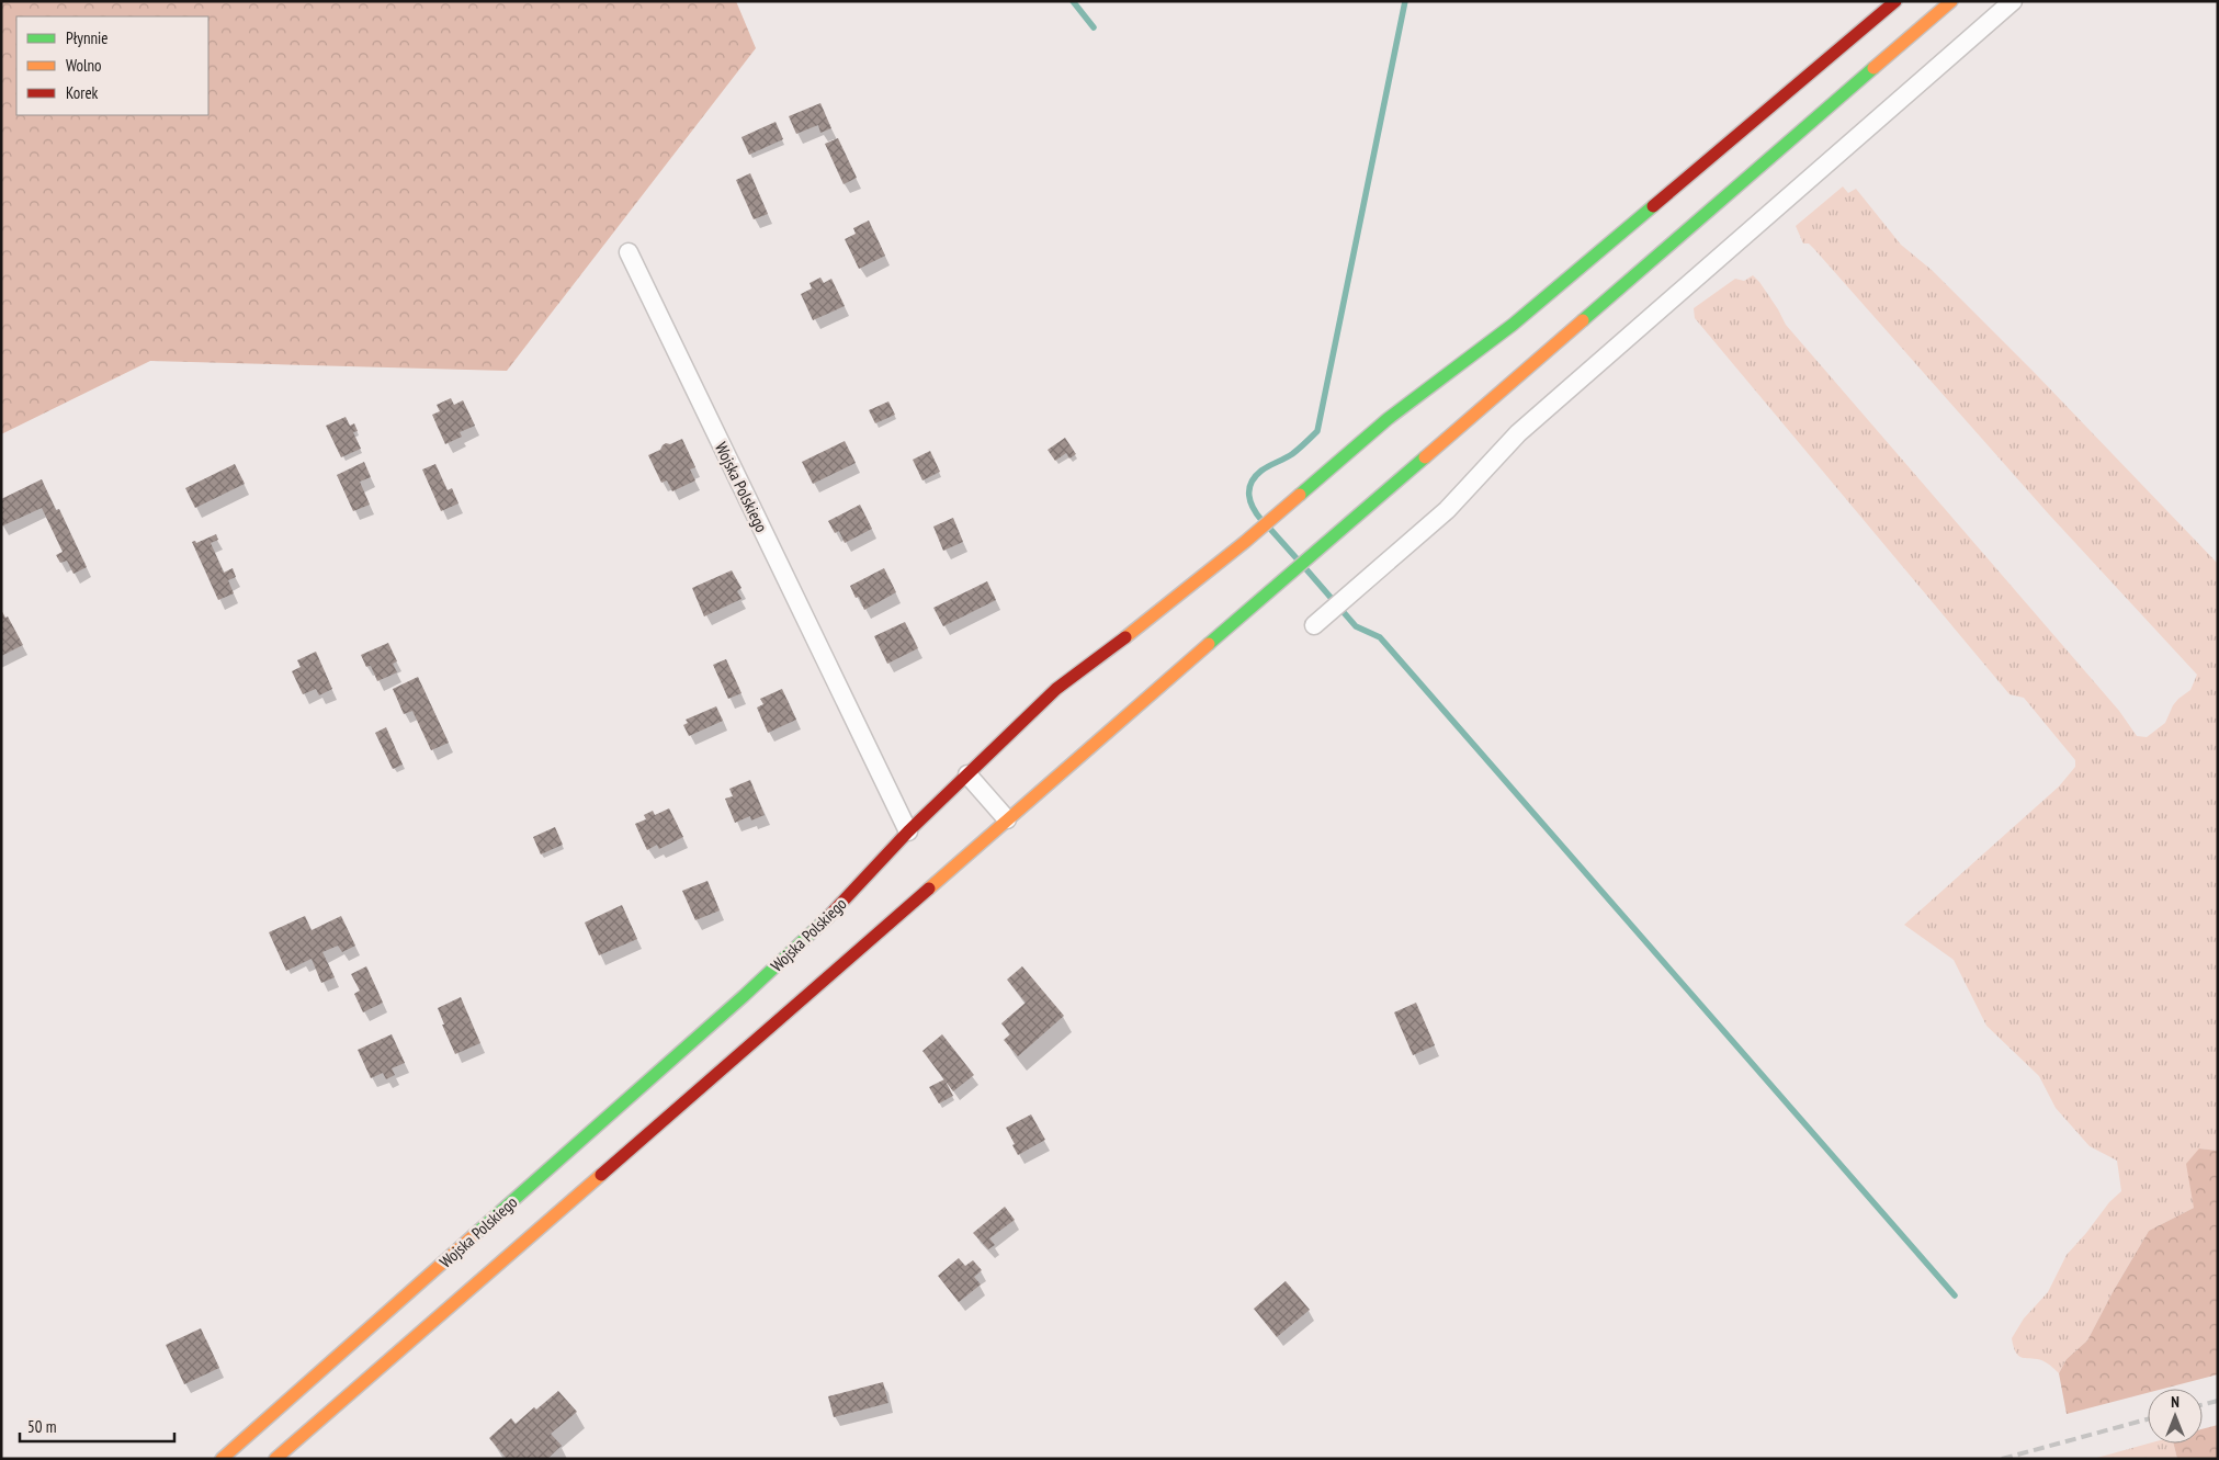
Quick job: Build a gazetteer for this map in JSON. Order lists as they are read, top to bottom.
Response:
{
  "streets": {
    "street": ["Wojska Polskiego"]
  },
  "legend": ["Płynnie", "Wolno", "Korek"],
  "scale_bar": "50 m",
  "north": "top"
}
